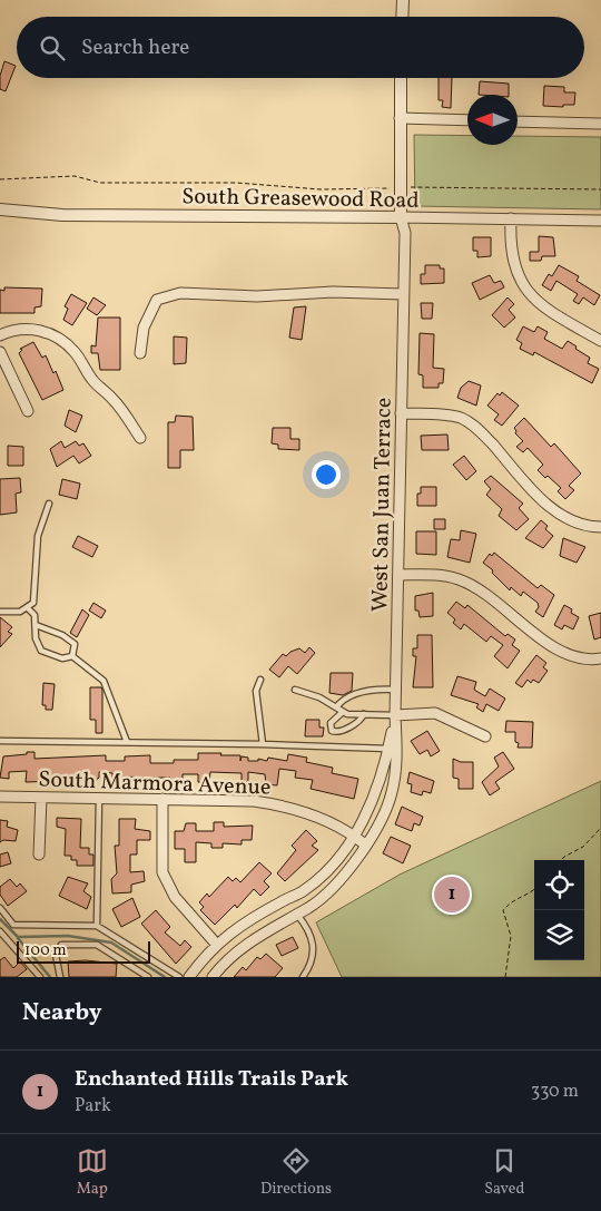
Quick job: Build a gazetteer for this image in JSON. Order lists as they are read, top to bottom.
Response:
{
  "streets": {
    "street": ["South Greasewood Road", "West San Juan Terrace", "South Marmora Avenue"]
  },
  "crossings": [
    ["South Greasewood Road", "West San Juan Terrace"],
    ["West San Juan Terrace", "South Marmora Avenue"]
  ],
  "scale_bar": "100 m",
  "north": "left",
  "page": {
    "search": "Search here",
    "pins": "1",
    "scale": "100 m",
    "heading": "Nearby",
    "list": [
      {
        "mark": "1",
        "name": "Enchanted Hills Trails Park",
        "note": "Park",
        "value": "330 m"
      }
    ],
    "nav": ["Map", "Directions", "Saved"]
  }
}
